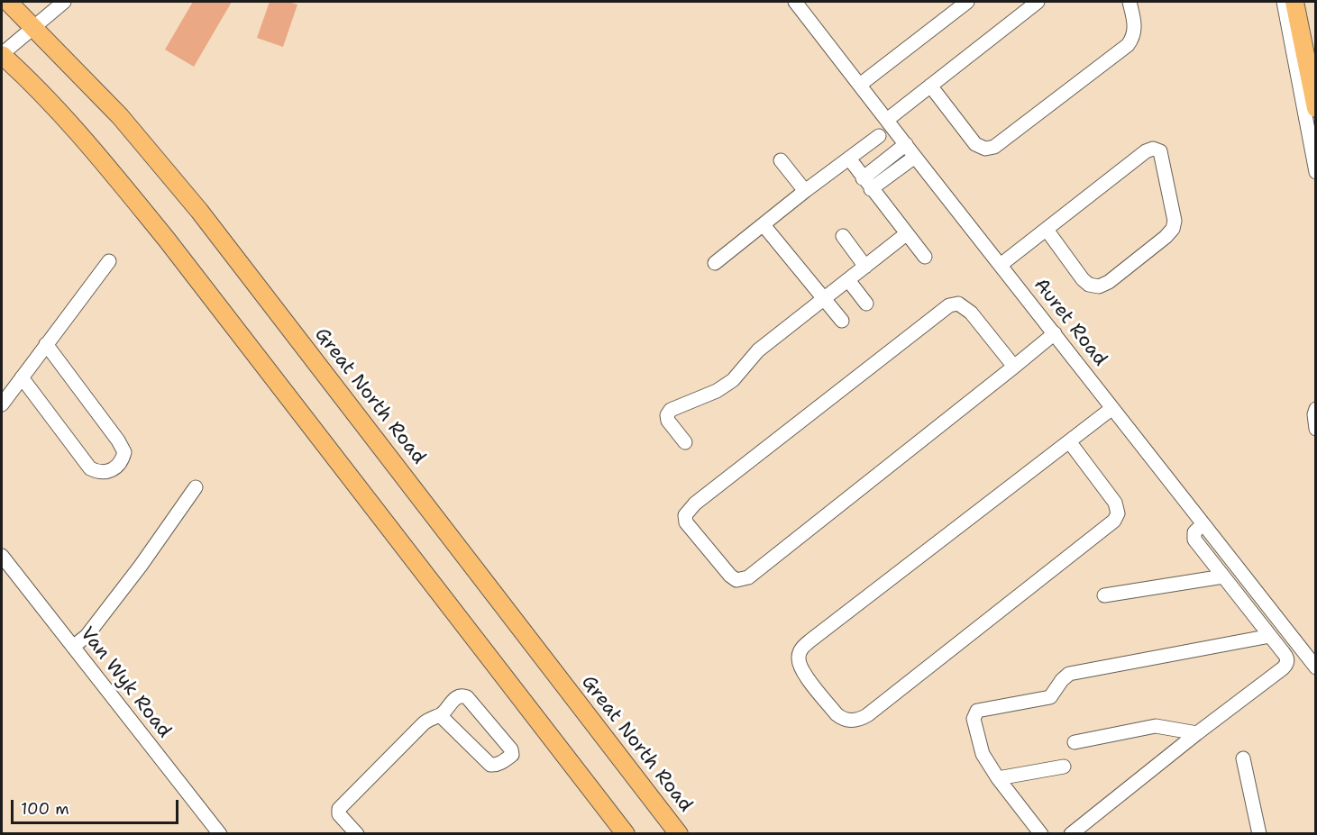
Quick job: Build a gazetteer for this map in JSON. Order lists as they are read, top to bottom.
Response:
{
  "streets": {
    "main road": ["Great North Road"],
    "street": ["Auret Road", "Van Wyk Road"]
  },
  "scale_bar": "100 m"
}
